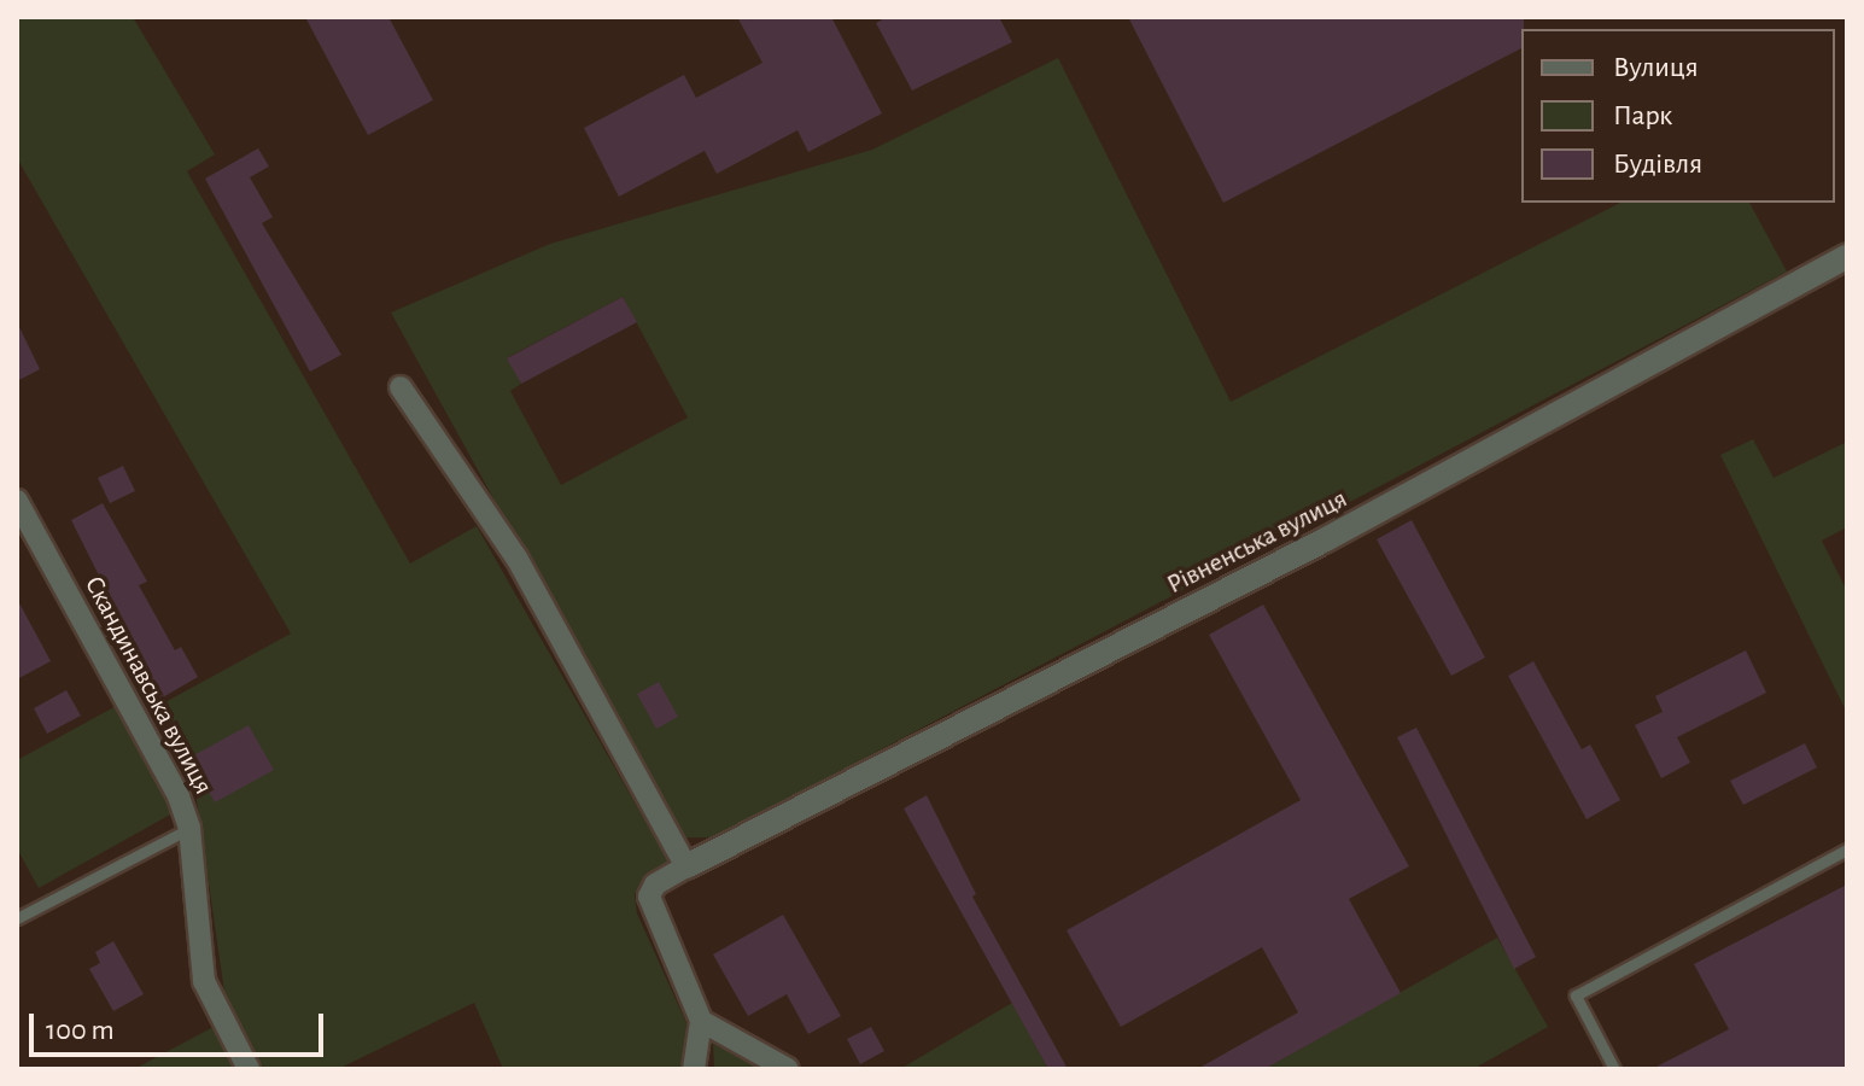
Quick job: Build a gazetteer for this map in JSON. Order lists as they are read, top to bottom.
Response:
{
  "streets": {
    "street": ["Рівненська вулиця", "Скандинавська вулиця"]
  },
  "legend": ["Вулиця", "Парк", "Будівля"],
  "scale_bar": "100 m"
}
